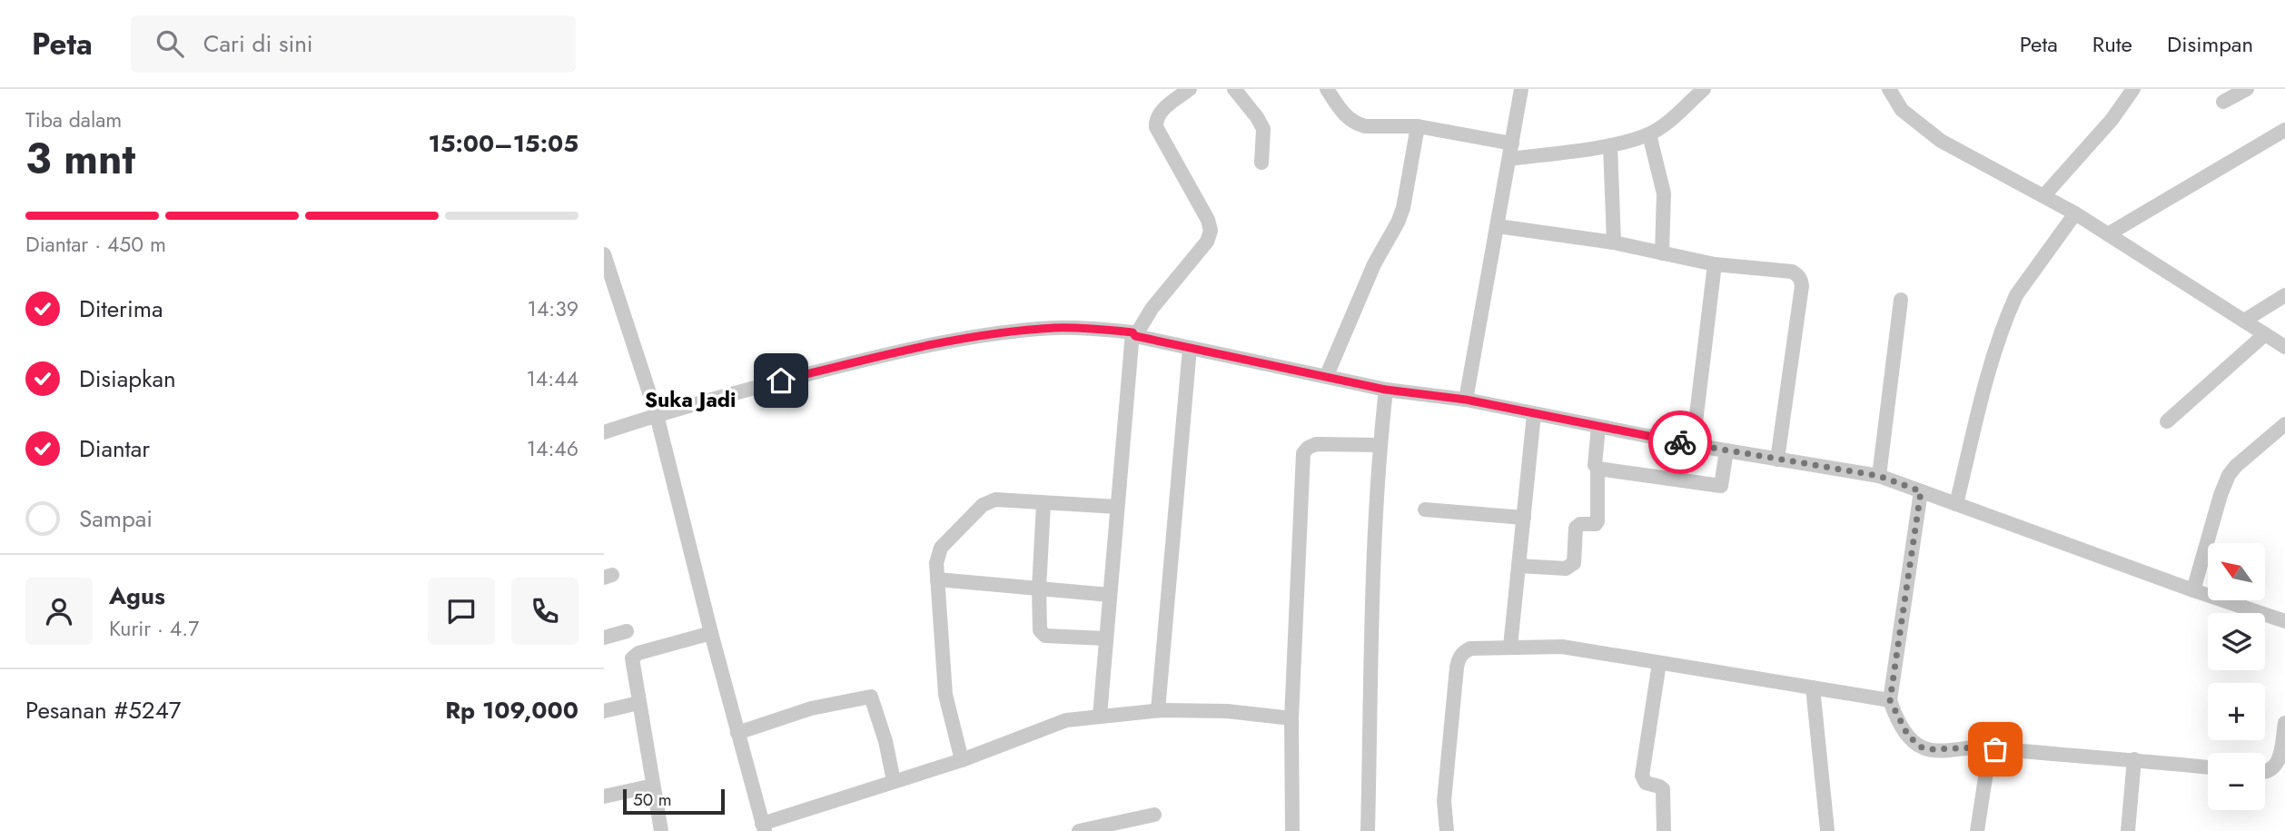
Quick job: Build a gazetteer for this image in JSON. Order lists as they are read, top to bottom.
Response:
{
  "districts": ["Suka Jadi"],
  "scale_bar": "50 m",
  "north": "top left",
  "page": {
    "header": "Peta",
    "search": "Cari di sini",
    "nav": ["Peta", "Rute", "Disimpan"],
    "heading": ["3 mnt", "Tiba dalam", "15:00–15:05"],
    "panel": [
      "Agus",
      "Kurir · 4.7",
      "Pesanan #5247",
      "Rp 109,000"
    ],
    "bar": "Diantar · 450 m",
    "list": [
      ["Diterima", "14:39"],
      ["Disiapkan", "14:44"],
      ["Diantar", "14:46"],
      "Sampai"
    ],
    "map_buttons": ["+", "−"],
    "scale": "50 m"
  }
}
